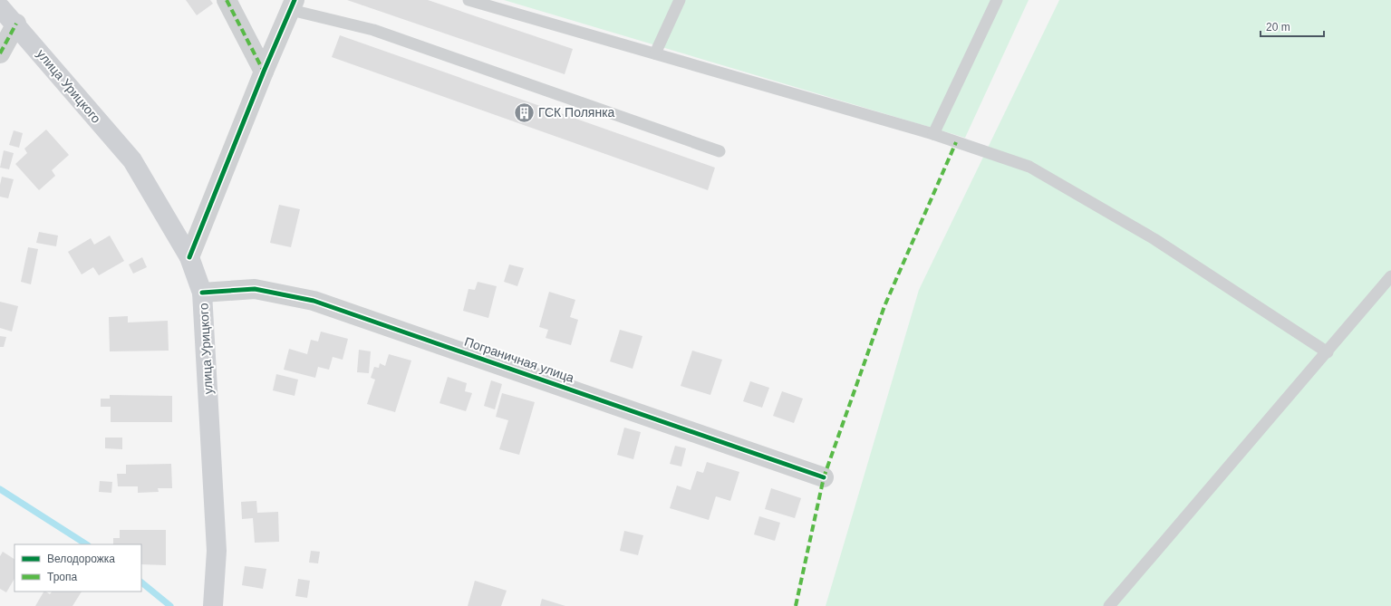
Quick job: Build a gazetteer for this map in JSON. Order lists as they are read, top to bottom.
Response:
{
  "streets": {
    "main road": ["улица Урицкого"],
    "street": ["Пограничная улица"]
  },
  "crossings": [
    ["улица Урицкого", "Пограничная улица"]
  ],
  "places": {
    "building": ["ГСК Полянка"]
  },
  "legend": ["Велодорожка", "Тропа"],
  "scale_bar": "20 m"
}
